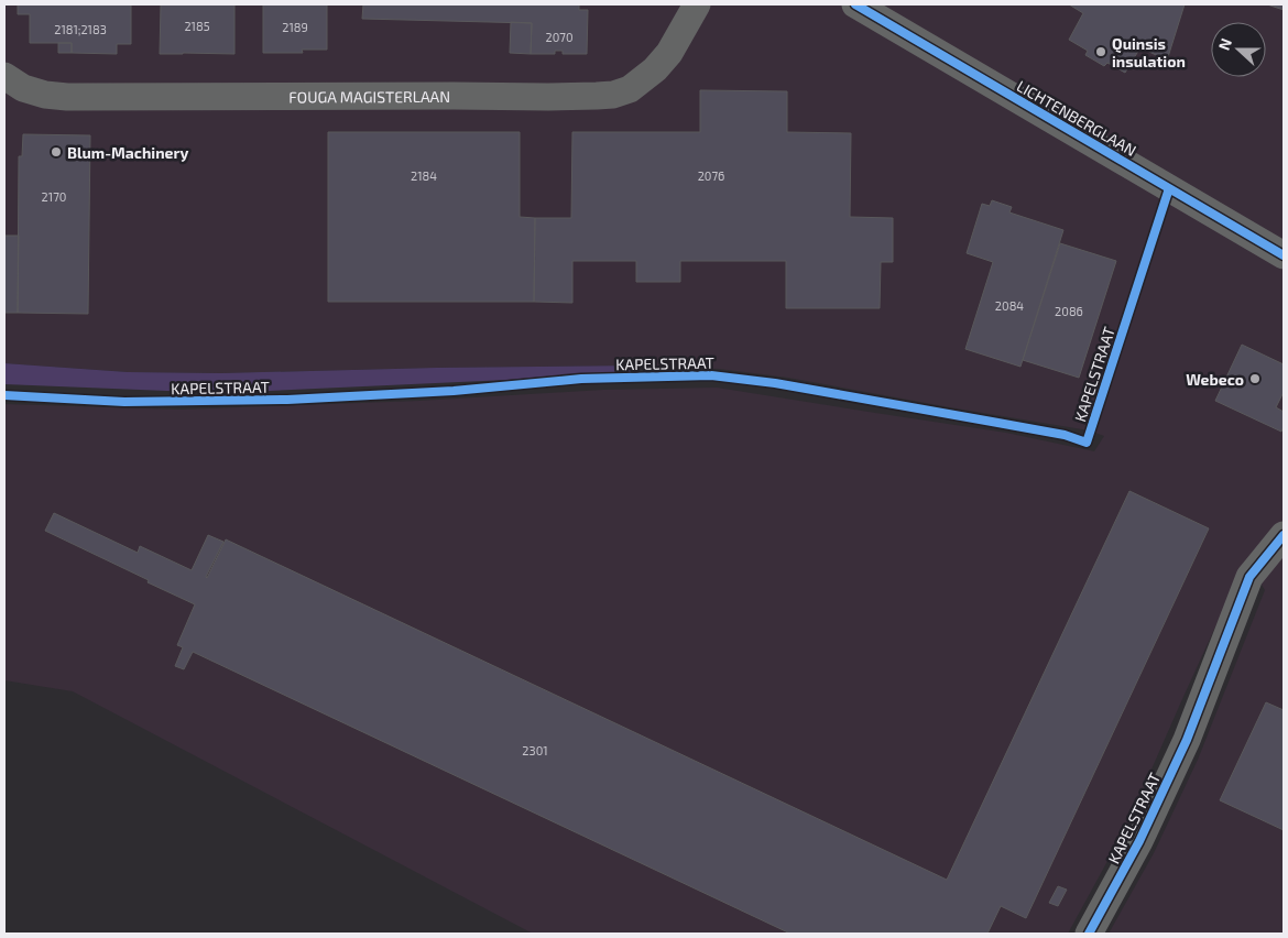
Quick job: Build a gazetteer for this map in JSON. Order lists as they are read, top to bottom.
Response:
{
  "streets": {
    "street": ["FOUGA MAGISTERLAAN", "LICHTENBERGLAAN", "KAPELSTRAAT"]
  },
  "places": ["Quinsis insulation", "Blum-Machinery", "Webeco"],
  "house_numbers": [
    "2185",
    "2189",
    "2181;2183",
    "2070",
    "2184",
    "2076",
    "2170",
    "2084",
    "2086",
    "2301"
  ],
  "north": "left"
}
